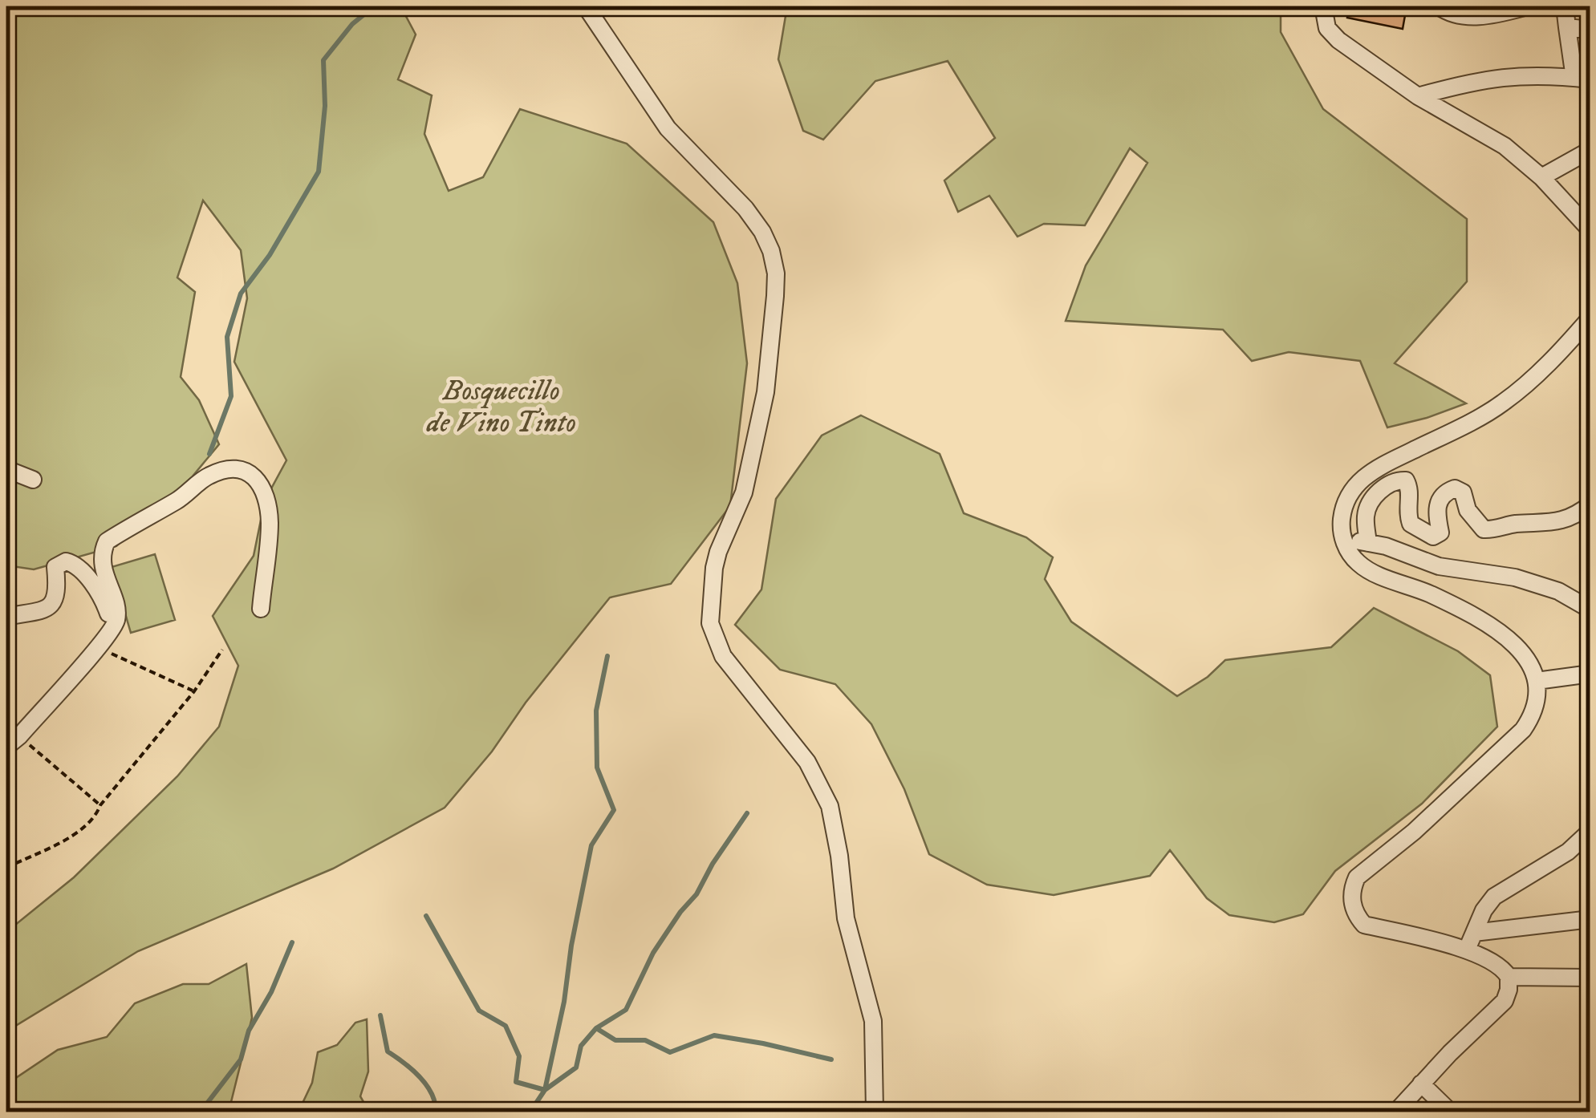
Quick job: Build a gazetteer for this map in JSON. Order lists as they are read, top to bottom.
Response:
{
  "parks": ["Bosquecillo de Vino Tinto"]
}
